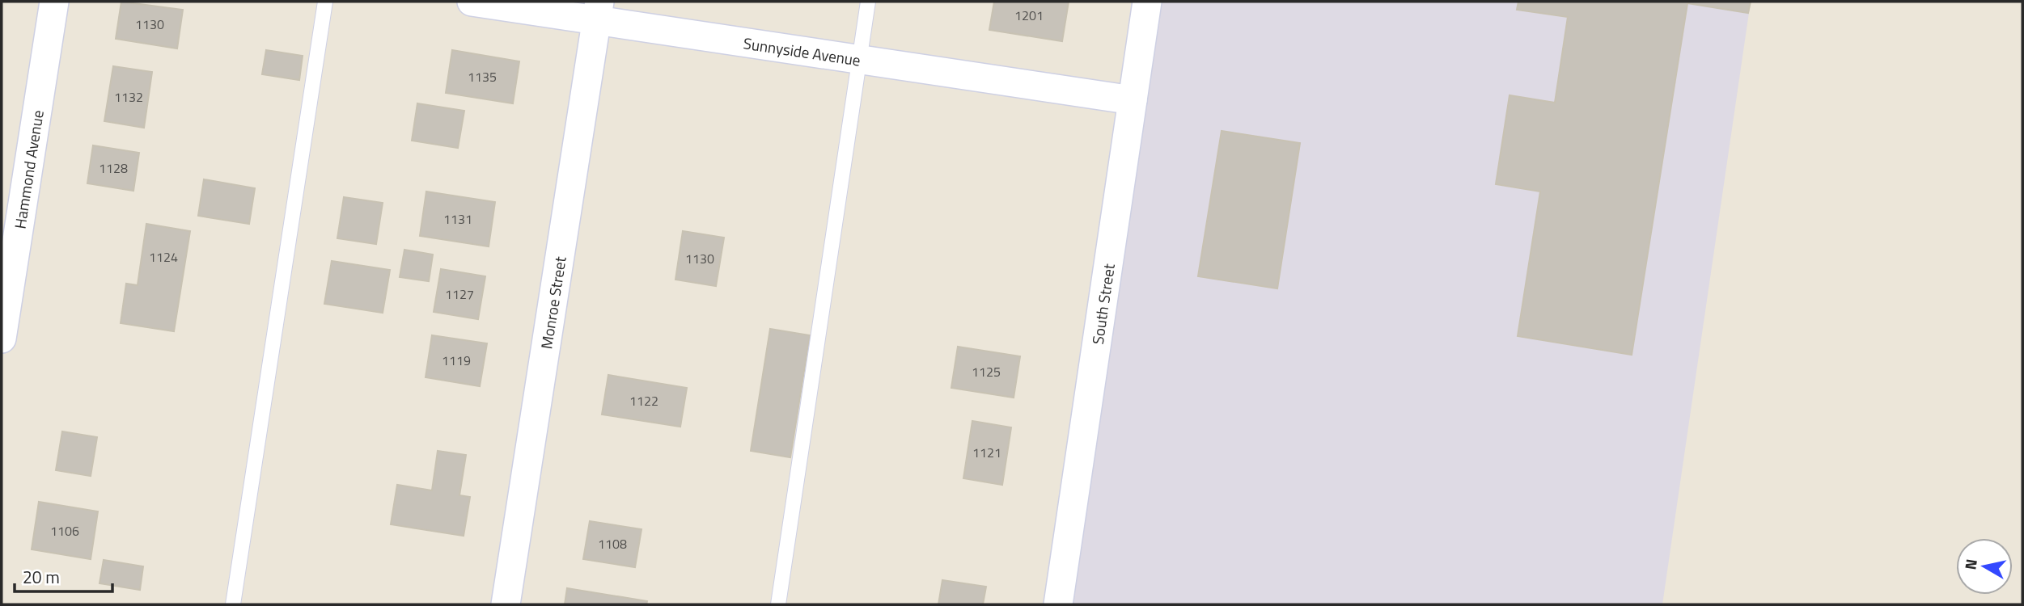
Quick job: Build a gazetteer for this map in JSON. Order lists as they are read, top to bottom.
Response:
{
  "streets": {
    "street": [
      "Sunnyside Avenue",
      "Hammond Avenue",
      "Monroe Street",
      "South Street"
    ]
  },
  "crossings": [
    ["Sunnyside Avenue", "Monroe Street"],
    ["Sunnyside Avenue", "South Street"]
  ],
  "house_numbers": [
    "1201",
    "1130",
    "1135",
    "1132",
    "1128",
    "1131",
    "1124",
    "1130",
    "1127",
    "1119",
    "1125",
    "1122",
    "1121",
    "1106",
    "1108"
  ],
  "scale_bar": "20 m",
  "north": "left"
}
